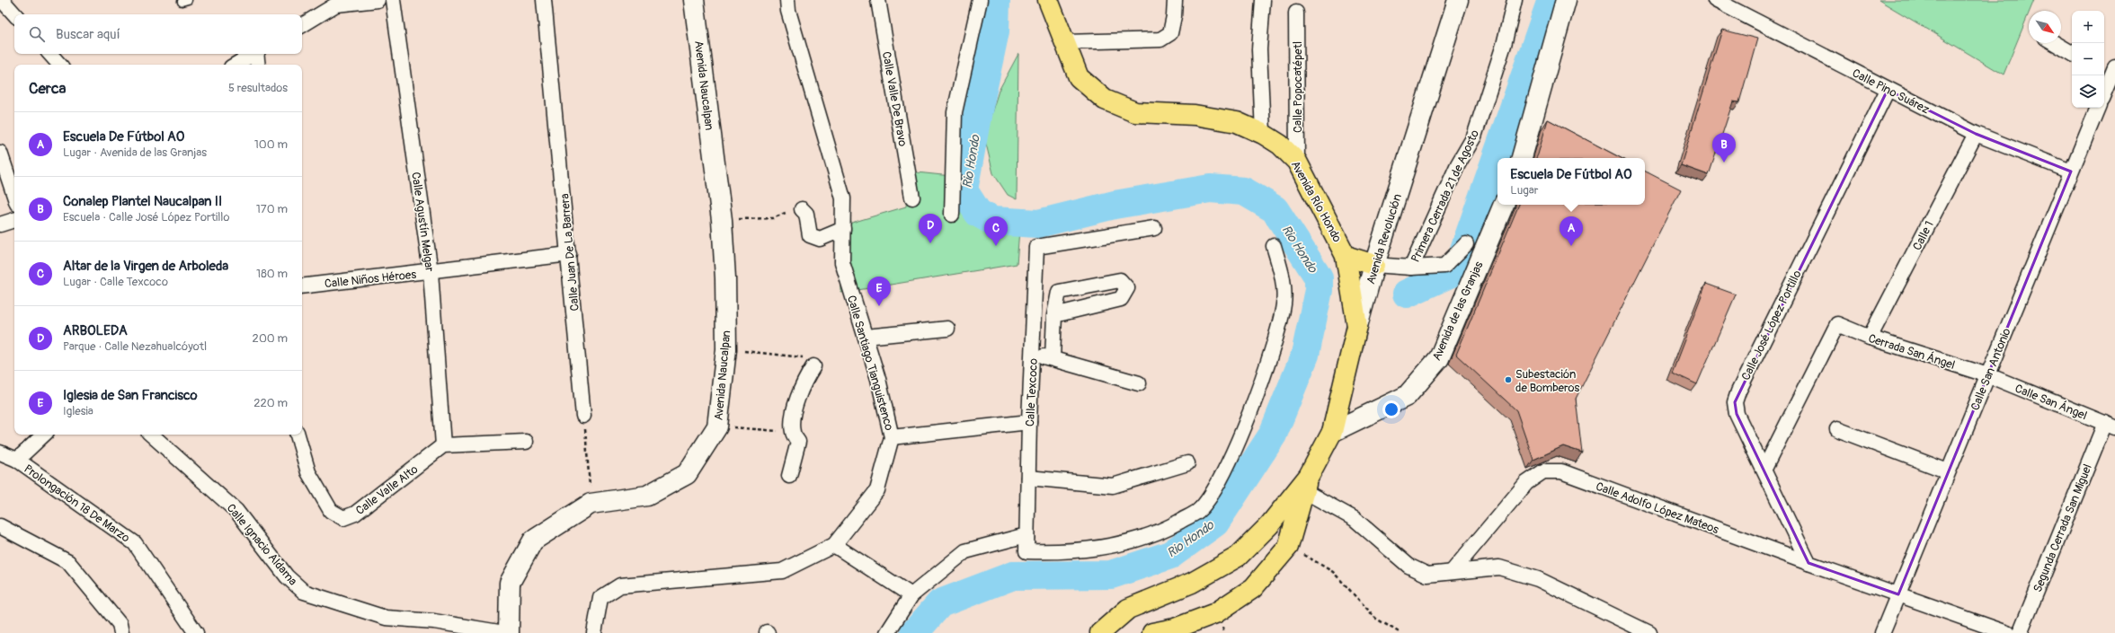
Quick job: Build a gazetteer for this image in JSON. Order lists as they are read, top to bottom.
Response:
{
  "streets": {
    "main road": [
      "Avenida Naucalpan",
      "Avenida Río Hondo",
      "Avenida Revolución",
      "Avenida de las Granjas"
    ],
    "street": [
      "Calle Popocatépetl",
      "Calle Pino Suárez",
      "Calle Valle De Bravo",
      "Primera Cerrada 21 de Agosto",
      "Calle Agustín Melgar",
      "Calle 1",
      "Calle Juan De La Barrera",
      "Calle Niños Héroes",
      "Calle José López Portillo",
      "Cerrada San Ángel",
      "Calle Santiago Tianguistenco",
      "Calle San Antonio",
      "Calle Texcoco",
      "Calle San Ángel",
      "Calle Valle Alto",
      "Prolongación 18 De Marzo",
      "Calle Adolfo López Mateos",
      "Segunda Cerrada San Miguel",
      "Calle Ignacio Aldama"
    ]
  },
  "crossings": [
    ["Calle Popocatépetl", "Avenida Río Hondo"],
    ["Calle Pino Suárez", "Calle 1"],
    ["Calle Pino Suárez", "Calle José López Portillo"],
    ["Calle Pino Suárez", "Calle San Antonio"],
    ["Avenida Río Hondo", "Avenida Revolución"],
    ["Calle Agustín Melgar", "Calle Niños Héroes"],
    ["Calle Agustín Melgar", "Calle Valle Alto"],
    ["Calle 1", "Cerrada San Ángel"],
    ["Avenida Revolución", "Avenida de las Granjas"],
    ["Calle Juan De La Barrera", "Calle Niños Héroes"],
    ["Calle José López Portillo", "Cerrada San Ángel"],
    ["Calle José López Portillo", "Calle Adolfo López Mateos"],
    ["Cerrada San Ángel", "Calle San Antonio"],
    ["Cerrada San Ángel", "Calle San Ángel"],
    ["Calle San Antonio", "Calle San Ángel"],
    ["Calle San Antonio", "Calle Adolfo López Mateos"],
    ["Calle San Ángel", "Segunda Cerrada San Miguel"]
  ],
  "water": ["Rio Hondo"],
  "places": ["Subestación de Bomberos"],
  "north": "bottom right",
  "page": {
    "map_buttons": ["+", "−"],
    "search": "Buscar aquí",
    "heading": ["Cerca", "5 resultados"],
    "list": [
      {
        "mark": "A",
        "name": "Escuela De Fútbol AO",
        "note": "Lugar · Avenida de las Granjas",
        "value": "100 m"
      },
      {
        "mark": "B",
        "name": "Conalep Plantel Naucalpan II",
        "note": "Escuela · Calle José López Portillo",
        "value": "170 m"
      },
      {
        "mark": "C",
        "name": "Altar de la Virgen de Arboleda",
        "note": "Lugar · Calle Texcoco",
        "value": "180 m"
      },
      {
        "mark": "D",
        "name": "ARBOLEDA",
        "note": "Parque · Calle Nezahualcóyotl",
        "value": "200 m"
      },
      {
        "mark": "E",
        "name": "Iglesia de San Francisco",
        "note": "Iglesia",
        "value": "220 m"
      }
    ],
    "pins": [
      "B",
      "D",
      "A",
      "C",
      "E"
    ],
    "popup": ["Escuela De Fútbol AO", "Lugar"]
  }
}
